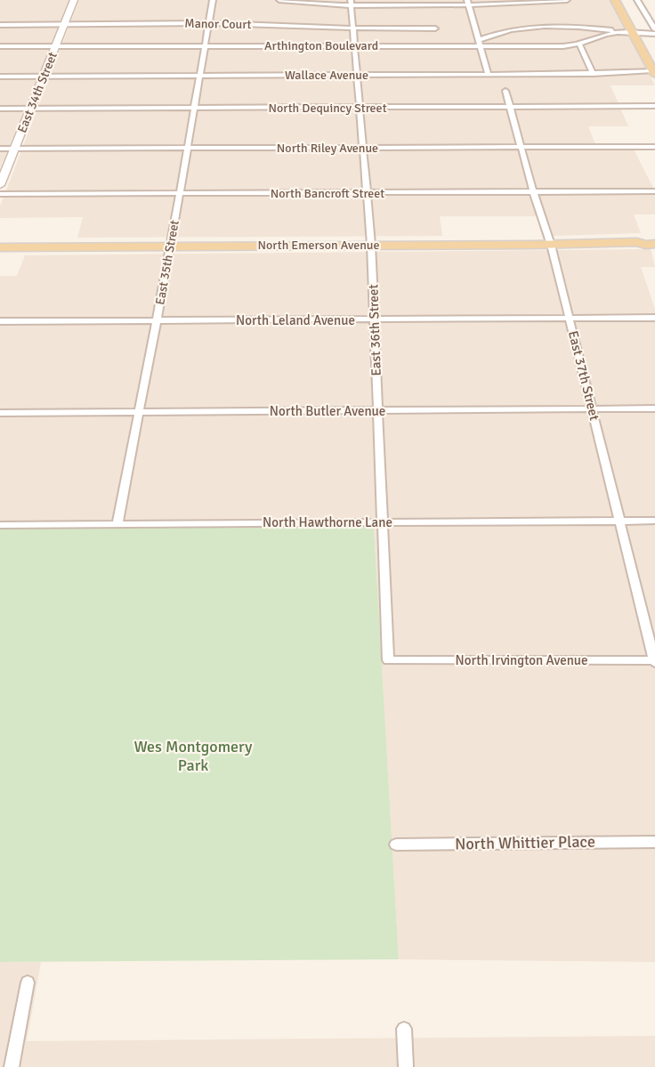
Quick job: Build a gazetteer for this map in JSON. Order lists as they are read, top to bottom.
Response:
{
  "streets": {
    "main road": ["East 34th Street", "North Emerson Avenue"],
    "street": [
      "Manor Court",
      "Arthington Boulevard",
      "Wallace Avenue",
      "North Dequincy Street",
      "North Riley Avenue",
      "North Bancroft Street",
      "East 35th Street",
      "North Leland Avenue",
      "East 36th Street",
      "East 37th Street",
      "North Butler Avenue",
      "North Hawthorne Lane",
      "North Irvington Avenue",
      "North Whittier Place"
    ]
  },
  "crossings": [
    ["Manor Court", "East 34th Street"],
    ["Manor Court", "East 35th Street"],
    ["Manor Court", "East 36th Street"],
    ["Arthington Boulevard", "East 34th Street"],
    ["Arthington Boulevard", "East 35th Street"],
    ["Arthington Boulevard", "East 36th Street"],
    ["Wallace Avenue", "East 34th Street"],
    ["Wallace Avenue", "East 35th Street"],
    ["Wallace Avenue", "East 36th Street"],
    ["East 34th Street", "North Dequincy Street"],
    ["East 34th Street", "North Riley Avenue"],
    ["North Dequincy Street", "East 35th Street"],
    ["North Dequincy Street", "East 36th Street"],
    ["North Dequincy Street", "East 37th Street"],
    ["North Riley Avenue", "East 35th Street"],
    ["North Riley Avenue", "East 36th Street"],
    ["North Riley Avenue", "East 37th Street"],
    ["North Bancroft Street", "East 35th Street"],
    ["North Bancroft Street", "East 36th Street"],
    ["North Bancroft Street", "East 37th Street"],
    ["North Emerson Avenue", "East 35th Street"],
    ["North Emerson Avenue", "East 36th Street"],
    ["North Emerson Avenue", "East 37th Street"],
    ["East 35th Street", "North Leland Avenue"],
    ["East 35th Street", "North Butler Avenue"],
    ["East 35th Street", "North Hawthorne Lane"],
    ["North Leland Avenue", "East 36th Street"],
    ["North Leland Avenue", "East 37th Street"],
    ["East 36th Street", "North Butler Avenue"],
    ["East 36th Street", "North Hawthorne Lane"],
    ["East 36th Street", "North Irvington Avenue"],
    ["East 37th Street", "North Butler Avenue"],
    ["East 37th Street", "North Hawthorne Lane"],
    ["East 37th Street", "North Irvington Avenue"]
  ],
  "parks": ["Wes Montgomery Park"]
}
